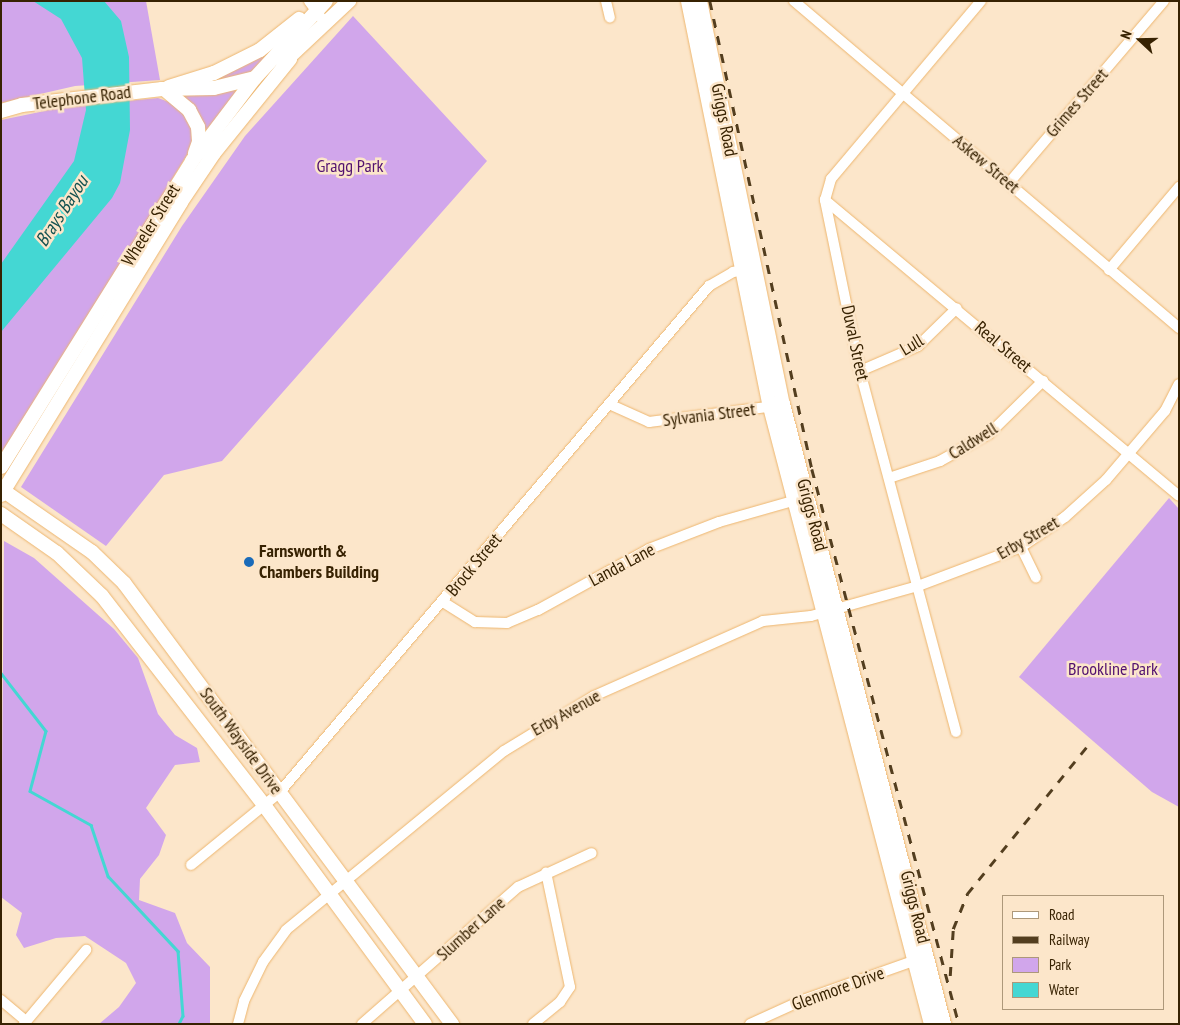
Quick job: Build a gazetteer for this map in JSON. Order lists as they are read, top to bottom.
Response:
{
  "streets": {
    "main road": [
      "Telephone Road",
      "Griggs Road",
      "Wheeler Street",
      "South Wayside Drive"
    ],
    "street": [
      "Grimes Street",
      "Askew Street",
      "Duval Street",
      "Lull",
      "Real Street",
      "Sylvania Street",
      "Caldwell",
      "Erby Street",
      "Brock Street",
      "Landa Lane",
      "Erby Avenue",
      "Slumber Lane",
      "Glenmore Drive"
    ]
  },
  "crossings": [
    ["Telephone Road", "Wheeler Street"],
    ["Grimes Street", "Askew Street"],
    ["Griggs Road", "Sylvania Street"],
    ["Griggs Road", "Erby Street"],
    ["Griggs Road", "Brock Street"],
    ["Griggs Road", "Landa Lane"],
    ["Griggs Road", "Erby Avenue"],
    ["Griggs Road", "Glenmore Drive"],
    ["Wheeler Street", "South Wayside Drive"],
    ["Duval Street", "Lull"],
    ["Duval Street", "Real Street"],
    ["Duval Street", "Caldwell"],
    ["Duval Street", "Erby Street"],
    ["Lull", "Real Street"],
    ["Real Street", "Caldwell"],
    ["Real Street", "Erby Street"],
    ["Sylvania Street", "Brock Street"],
    ["Erby Street", "Erby Avenue"],
    ["Brock Street", "Landa Lane"],
    ["Brock Street", "South Wayside Drive"],
    ["Erby Avenue", "South Wayside Drive"],
    ["South Wayside Drive", "Slumber Lane"]
  ],
  "water": ["Brays Bayou"],
  "parks": ["Gragg Park", "Brookline Park"],
  "places": ["Farnsworth & Chambers Building"],
  "legend": [
    "Road",
    "Railway",
    "Park",
    "Water"
  ],
  "north": "left"
}
